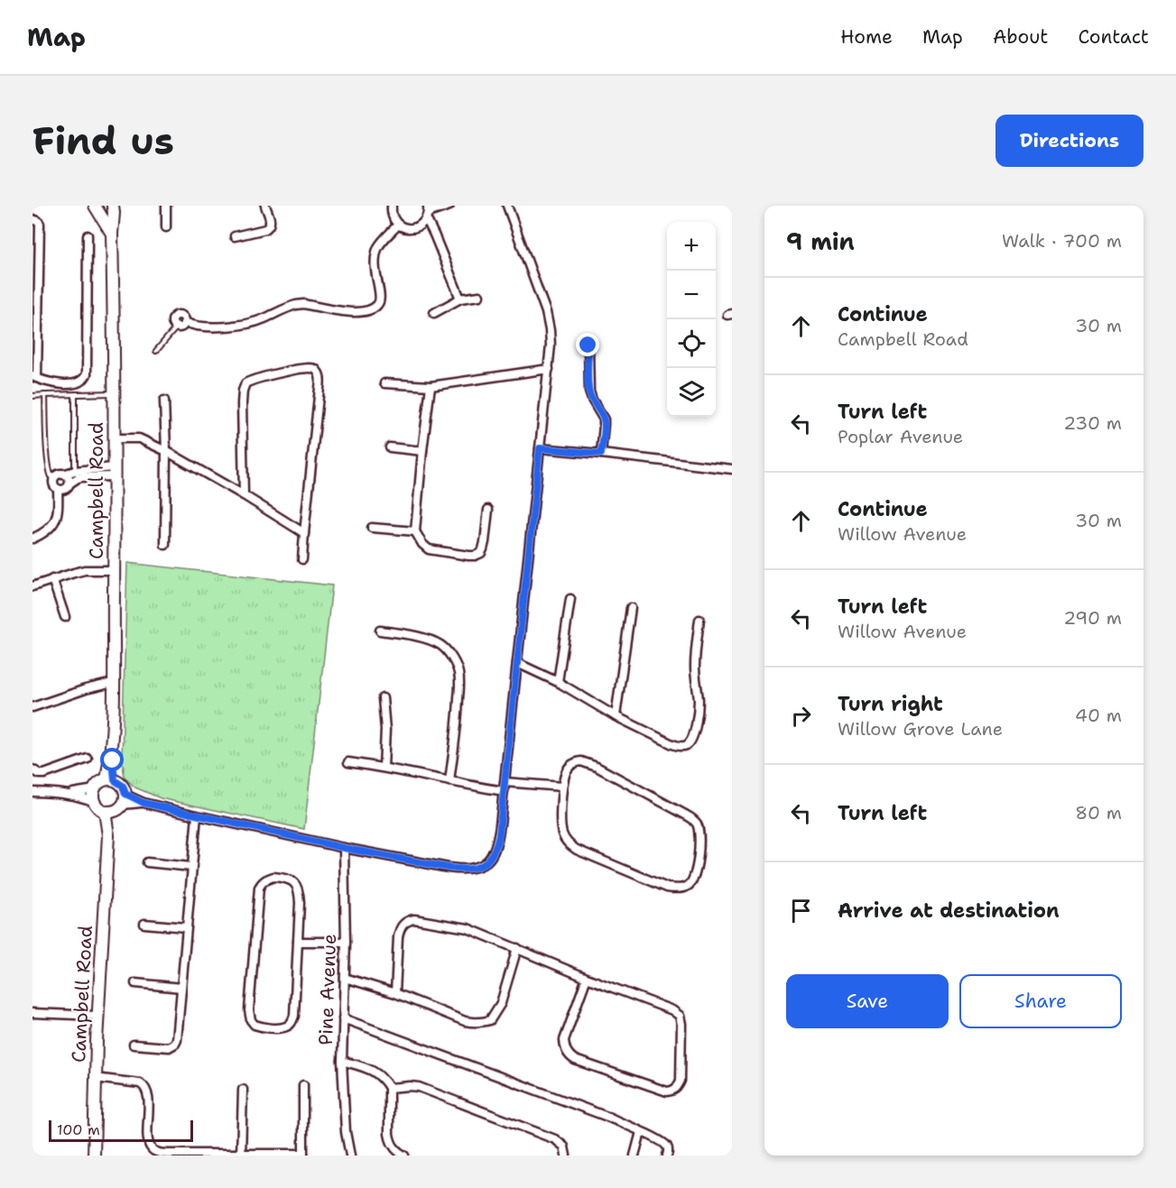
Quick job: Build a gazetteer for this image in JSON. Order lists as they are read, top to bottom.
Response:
{
  "streets": {
    "street": ["Campbell Road", "Pine Avenue"]
  },
  "scale_bar": "100 m",
  "page": {
    "header": "Map",
    "nav": [
      "Home",
      "Map",
      "About",
      "Contact"
    ],
    "buttons": [
      "Directions",
      ["Save", "Share"]
    ],
    "title": "Find us",
    "heading": ["9 min", "Walk · 700 m"],
    "map_buttons": ["+", "−"],
    "list": [
      ["Continue", "Campbell Road", "30 m"],
      ["Turn left", "Poplar Avenue", "230 m"],
      ["Continue", "Willow Avenue", "30 m"],
      ["Turn left", "Willow Avenue", "290 m"],
      ["Turn right", "Willow Grove Lane", "40 m"],
      ["Turn left", "80 m"],
      "Arrive at destination"
    ],
    "scale": "100 m"
  }
}
